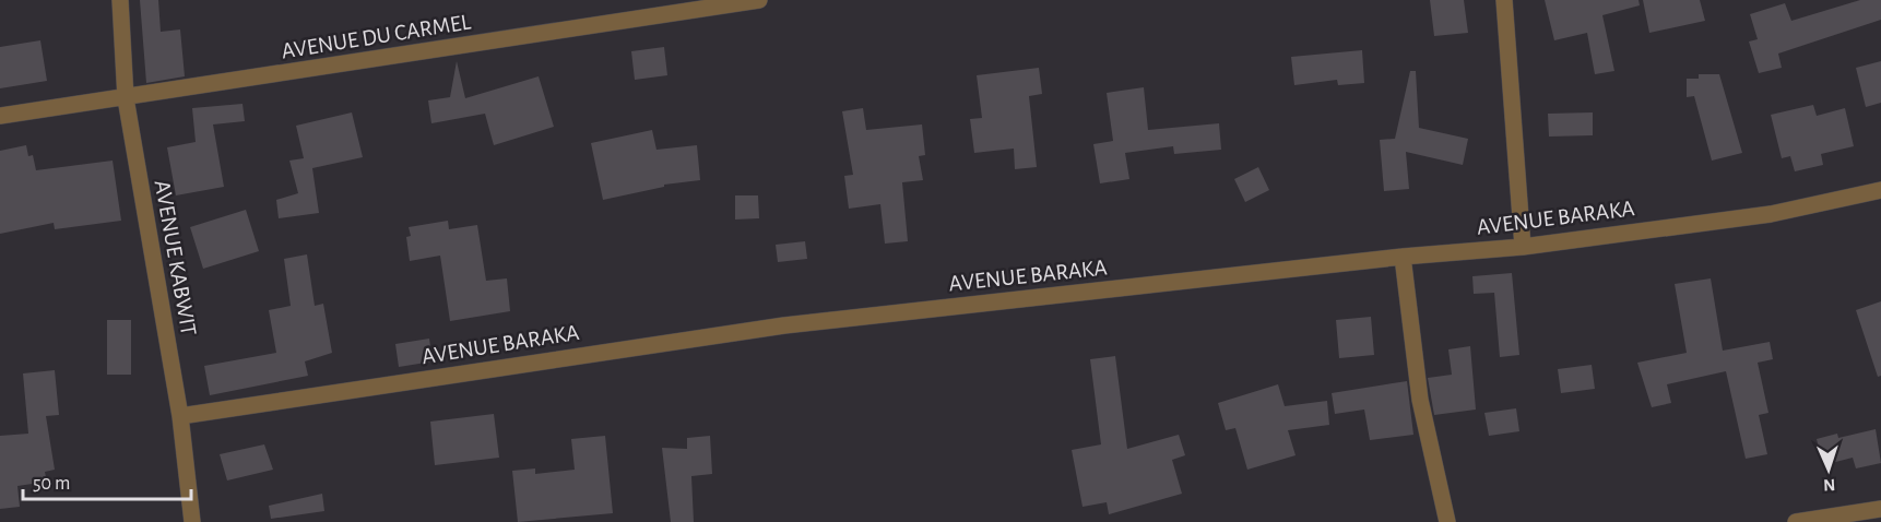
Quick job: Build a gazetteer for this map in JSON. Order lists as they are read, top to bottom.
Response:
{
  "streets": {
    "street": ["AVENUE DU CARMEL", "AVENUE BARAKA", "AVENUE KABWIT"]
  },
  "crossings": [
    ["AVENUE DU CARMEL", "AVENUE KABWIT"],
    ["AVENUE BARAKA", "AVENUE KABWIT"]
  ],
  "scale_bar": "50 m",
  "north": "bottom"
}
